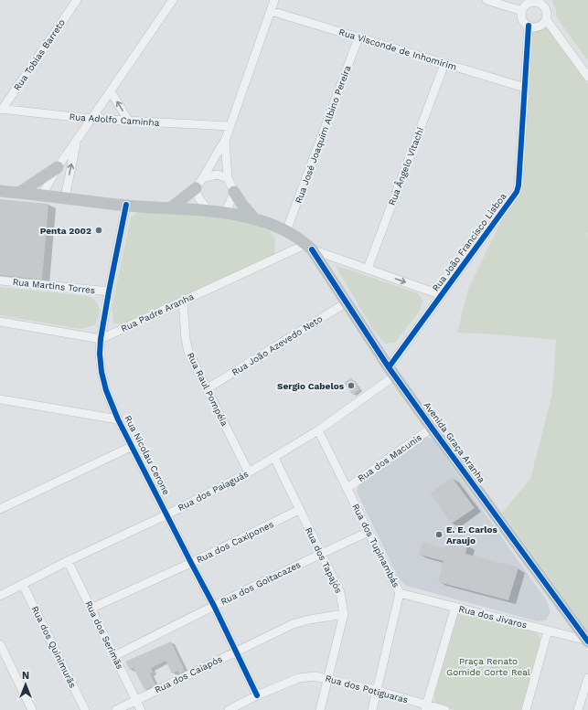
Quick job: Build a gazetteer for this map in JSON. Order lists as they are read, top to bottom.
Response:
{
  "streets": {
    "street": [
      "Rua Visconde de Inhomirim",
      "Rua Tobias Barreto",
      "Rua Adolfo Caminha",
      "Rua José Joaquim Albino Pereira",
      "Rua Ângelo Vitachi",
      "Rua João Francisco Lisboa",
      "Rua Martins Torres",
      "Rua Padre Aranha",
      "Rua João Azevedo Neto",
      "Rua Raul Pompéia",
      "Avenida Graça Aranha",
      "Rua Nicolau Cerone",
      "Rua dos Macunis",
      "Rua dos Paiaguás",
      "Rua dos Caxipones",
      "Rua dos Tupinambás",
      "Rua dos Tapajós",
      "Rua dos Goitacazes",
      "Rua dos Jivaros",
      "Rua dos Serimãs",
      "Rua dos Quinimurãs",
      "Rua dos Caiapós",
      "Rua dos Potiguaras"
    ]
  },
  "crossings": [
    ["Rua Visconde de Inhomirim", "Rua José Joaquim Albino Pereira"],
    ["Rua Visconde de Inhomirim", "Rua Ângelo Vitachi"],
    ["Rua Visconde de Inhomirim", "Rua João Francisco Lisboa"],
    ["Rua Tobias Barreto", "Rua Adolfo Caminha"],
    ["Rua João Francisco Lisboa", "Avenida Graça Aranha"],
    ["Rua João Francisco Lisboa", "Rua dos Paiaguás"],
    ["Rua Martins Torres", "Rua Nicolau Cerone"],
    ["Rua Padre Aranha", "Rua Raul Pompéia"],
    ["Rua Padre Aranha", "Avenida Graça Aranha"],
    ["Rua Padre Aranha", "Rua Nicolau Cerone"],
    ["Rua João Azevedo Neto", "Rua Raul Pompéia"],
    ["Rua João Azevedo Neto", "Avenida Graça Aranha"],
    ["Rua Raul Pompéia", "Rua dos Paiaguás"],
    ["Avenida Graça Aranha", "Rua dos Macunis"],
    ["Avenida Graça Aranha", "Rua dos Paiaguás"],
    ["Avenida Graça Aranha", "Rua dos Jivaros"],
    ["Rua Nicolau Cerone", "Rua dos Paiaguás"],
    ["Rua Nicolau Cerone", "Rua dos Caxipones"],
    ["Rua Nicolau Cerone", "Rua dos Goitacazes"],
    ["Rua Nicolau Cerone", "Rua dos Caiapós"],
    ["Rua Nicolau Cerone", "Rua dos Potiguaras"],
    ["Rua dos Macunis", "Rua dos Tupinambás"],
    ["Rua dos Paiaguás", "Rua dos Tupinambás"],
    ["Rua dos Paiaguás", "Rua dos Tapajós"],
    ["Rua dos Paiaguás", "Rua dos Serimãs"],
    ["Rua dos Paiaguás", "Rua dos Quinimurãs"],
    ["Rua dos Caxipones", "Rua dos Tapajós"],
    ["Rua dos Caxipones", "Rua dos Serimãs"],
    ["Rua dos Tupinambás", "Rua dos Goitacazes"],
    ["Rua dos Tupinambás", "Rua dos Jivaros"],
    ["Rua dos Tupinambás", "Rua dos Potiguaras"],
    ["Rua dos Tapajós", "Rua dos Goitacazes"],
    ["Rua dos Tapajós", "Rua dos Caiapós"],
    ["Rua dos Tapajós", "Rua dos Potiguaras"],
    ["Rua dos Goitacazes", "Rua dos Serimãs"],
    ["Rua dos Serimãs", "Rua dos Caiapós"]
  ],
  "parks": ["Praça Renato Gomide Corte Real"],
  "places": ["Penta 2002", "Sergio Cabelos", "E. E. Carlos Araujo"],
  "north": "top"
}
